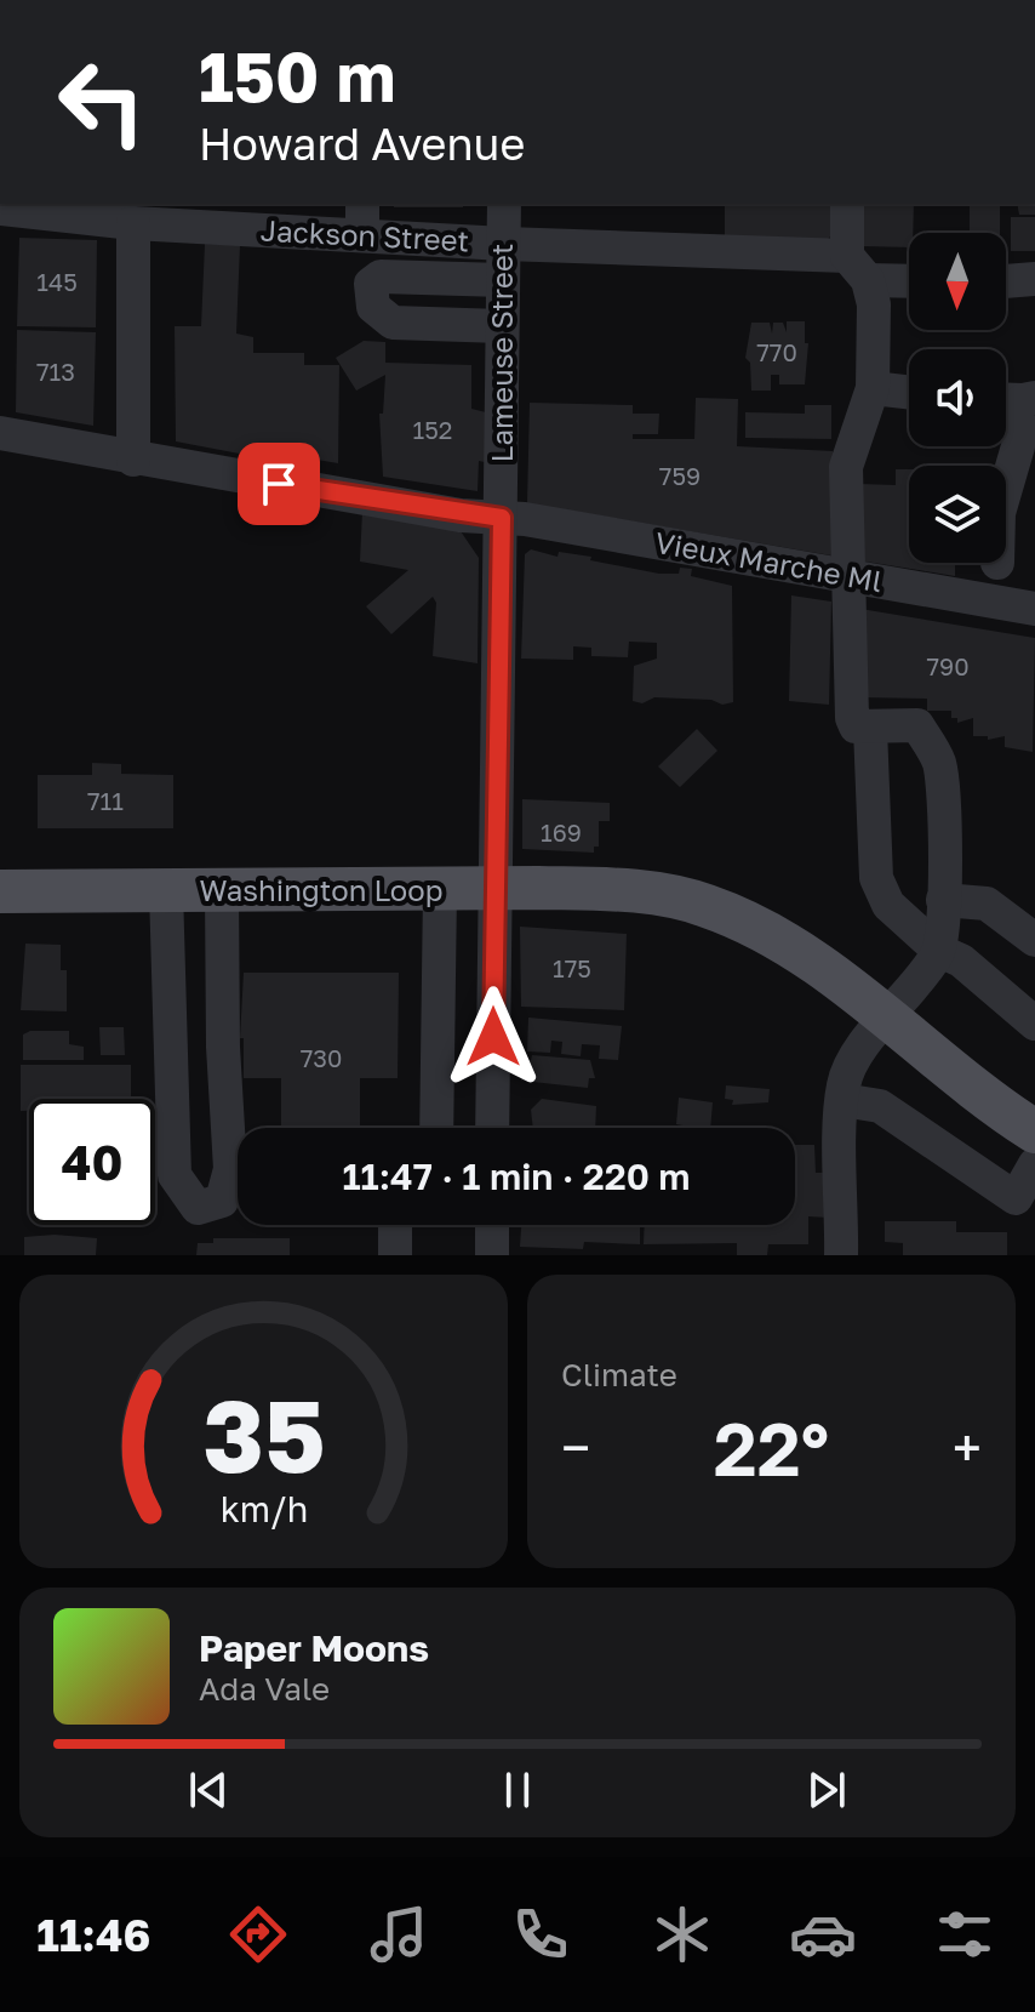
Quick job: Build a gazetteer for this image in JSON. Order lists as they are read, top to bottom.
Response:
{
  "streets": {
    "main road": ["Washington Loop"],
    "street": ["Jackson Street", "Lameuse Street", "Vieux Marche Ml"]
  },
  "crossings": [
    ["Jackson Street", "Lameuse Street"],
    ["Lameuse Street", "Vieux Marche Ml"],
    ["Lameuse Street", "Washington Loop"]
  ],
  "house_numbers": [
    "145",
    "770",
    "713",
    "152",
    "759",
    "790",
    "711",
    "169",
    "175",
    "730"
  ],
  "north": "bottom",
  "page": {
    "turn": ["150 m", "Howard Avenue"],
    "limit": "40",
    "trip": "11:47 · 1 min · 220 m",
    "tile": "Climate",
    "heat": ["−", "22°", "+"],
    "song": ["Paper Moons", "Ada Vale"],
    "tabs": "11:46",
    "gauge": ["35", "km/h"]
  }
}
